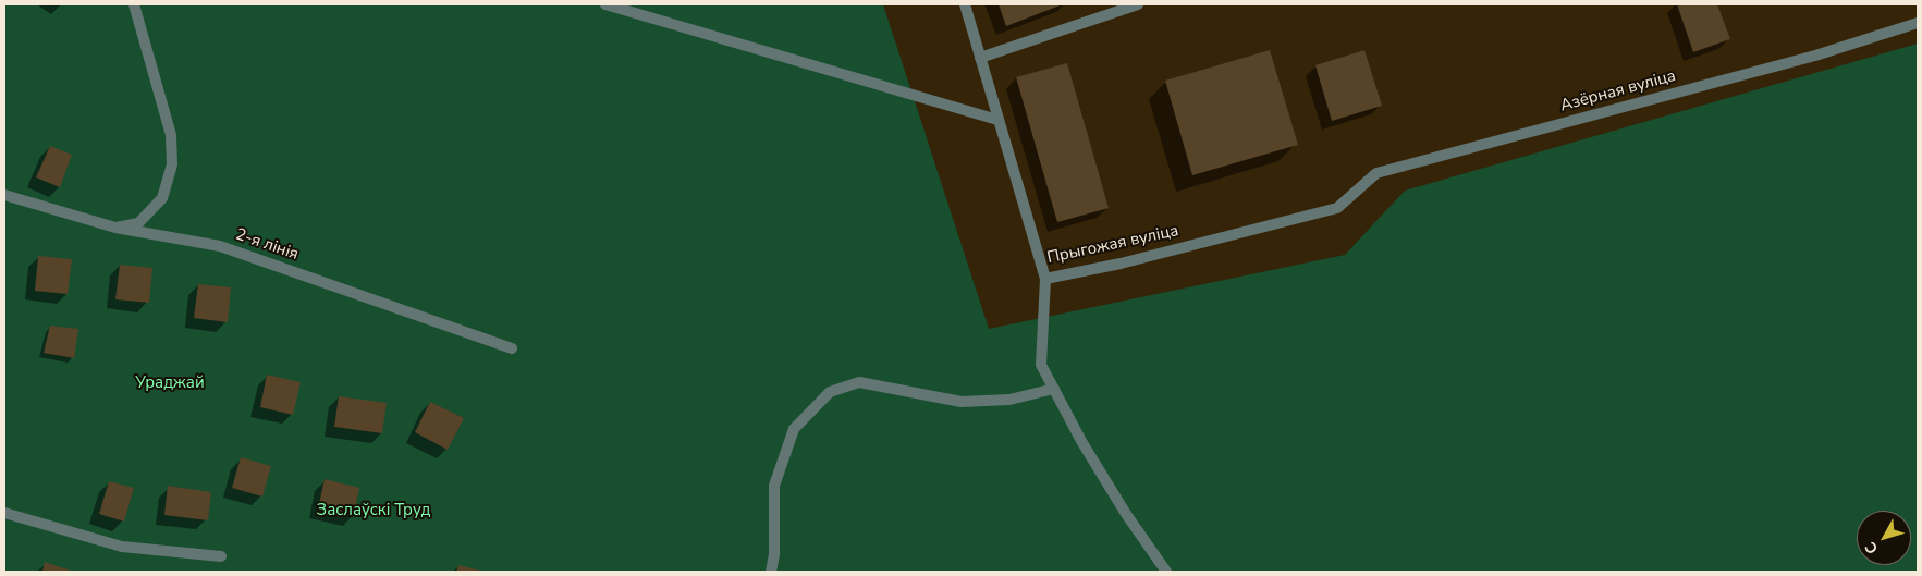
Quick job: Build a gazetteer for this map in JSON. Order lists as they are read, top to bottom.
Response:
{
  "streets": {
    "street": ["Азёрная вуліца", "2-я лінія", "Прыгожая вуліца"]
  },
  "crossings": [
    ["Азёрная вуліца", "Прыгожая вуліца"]
  ],
  "parks": ["Ураджай", "Заслаўскі Труд"],
  "north": "bottom left"
}
